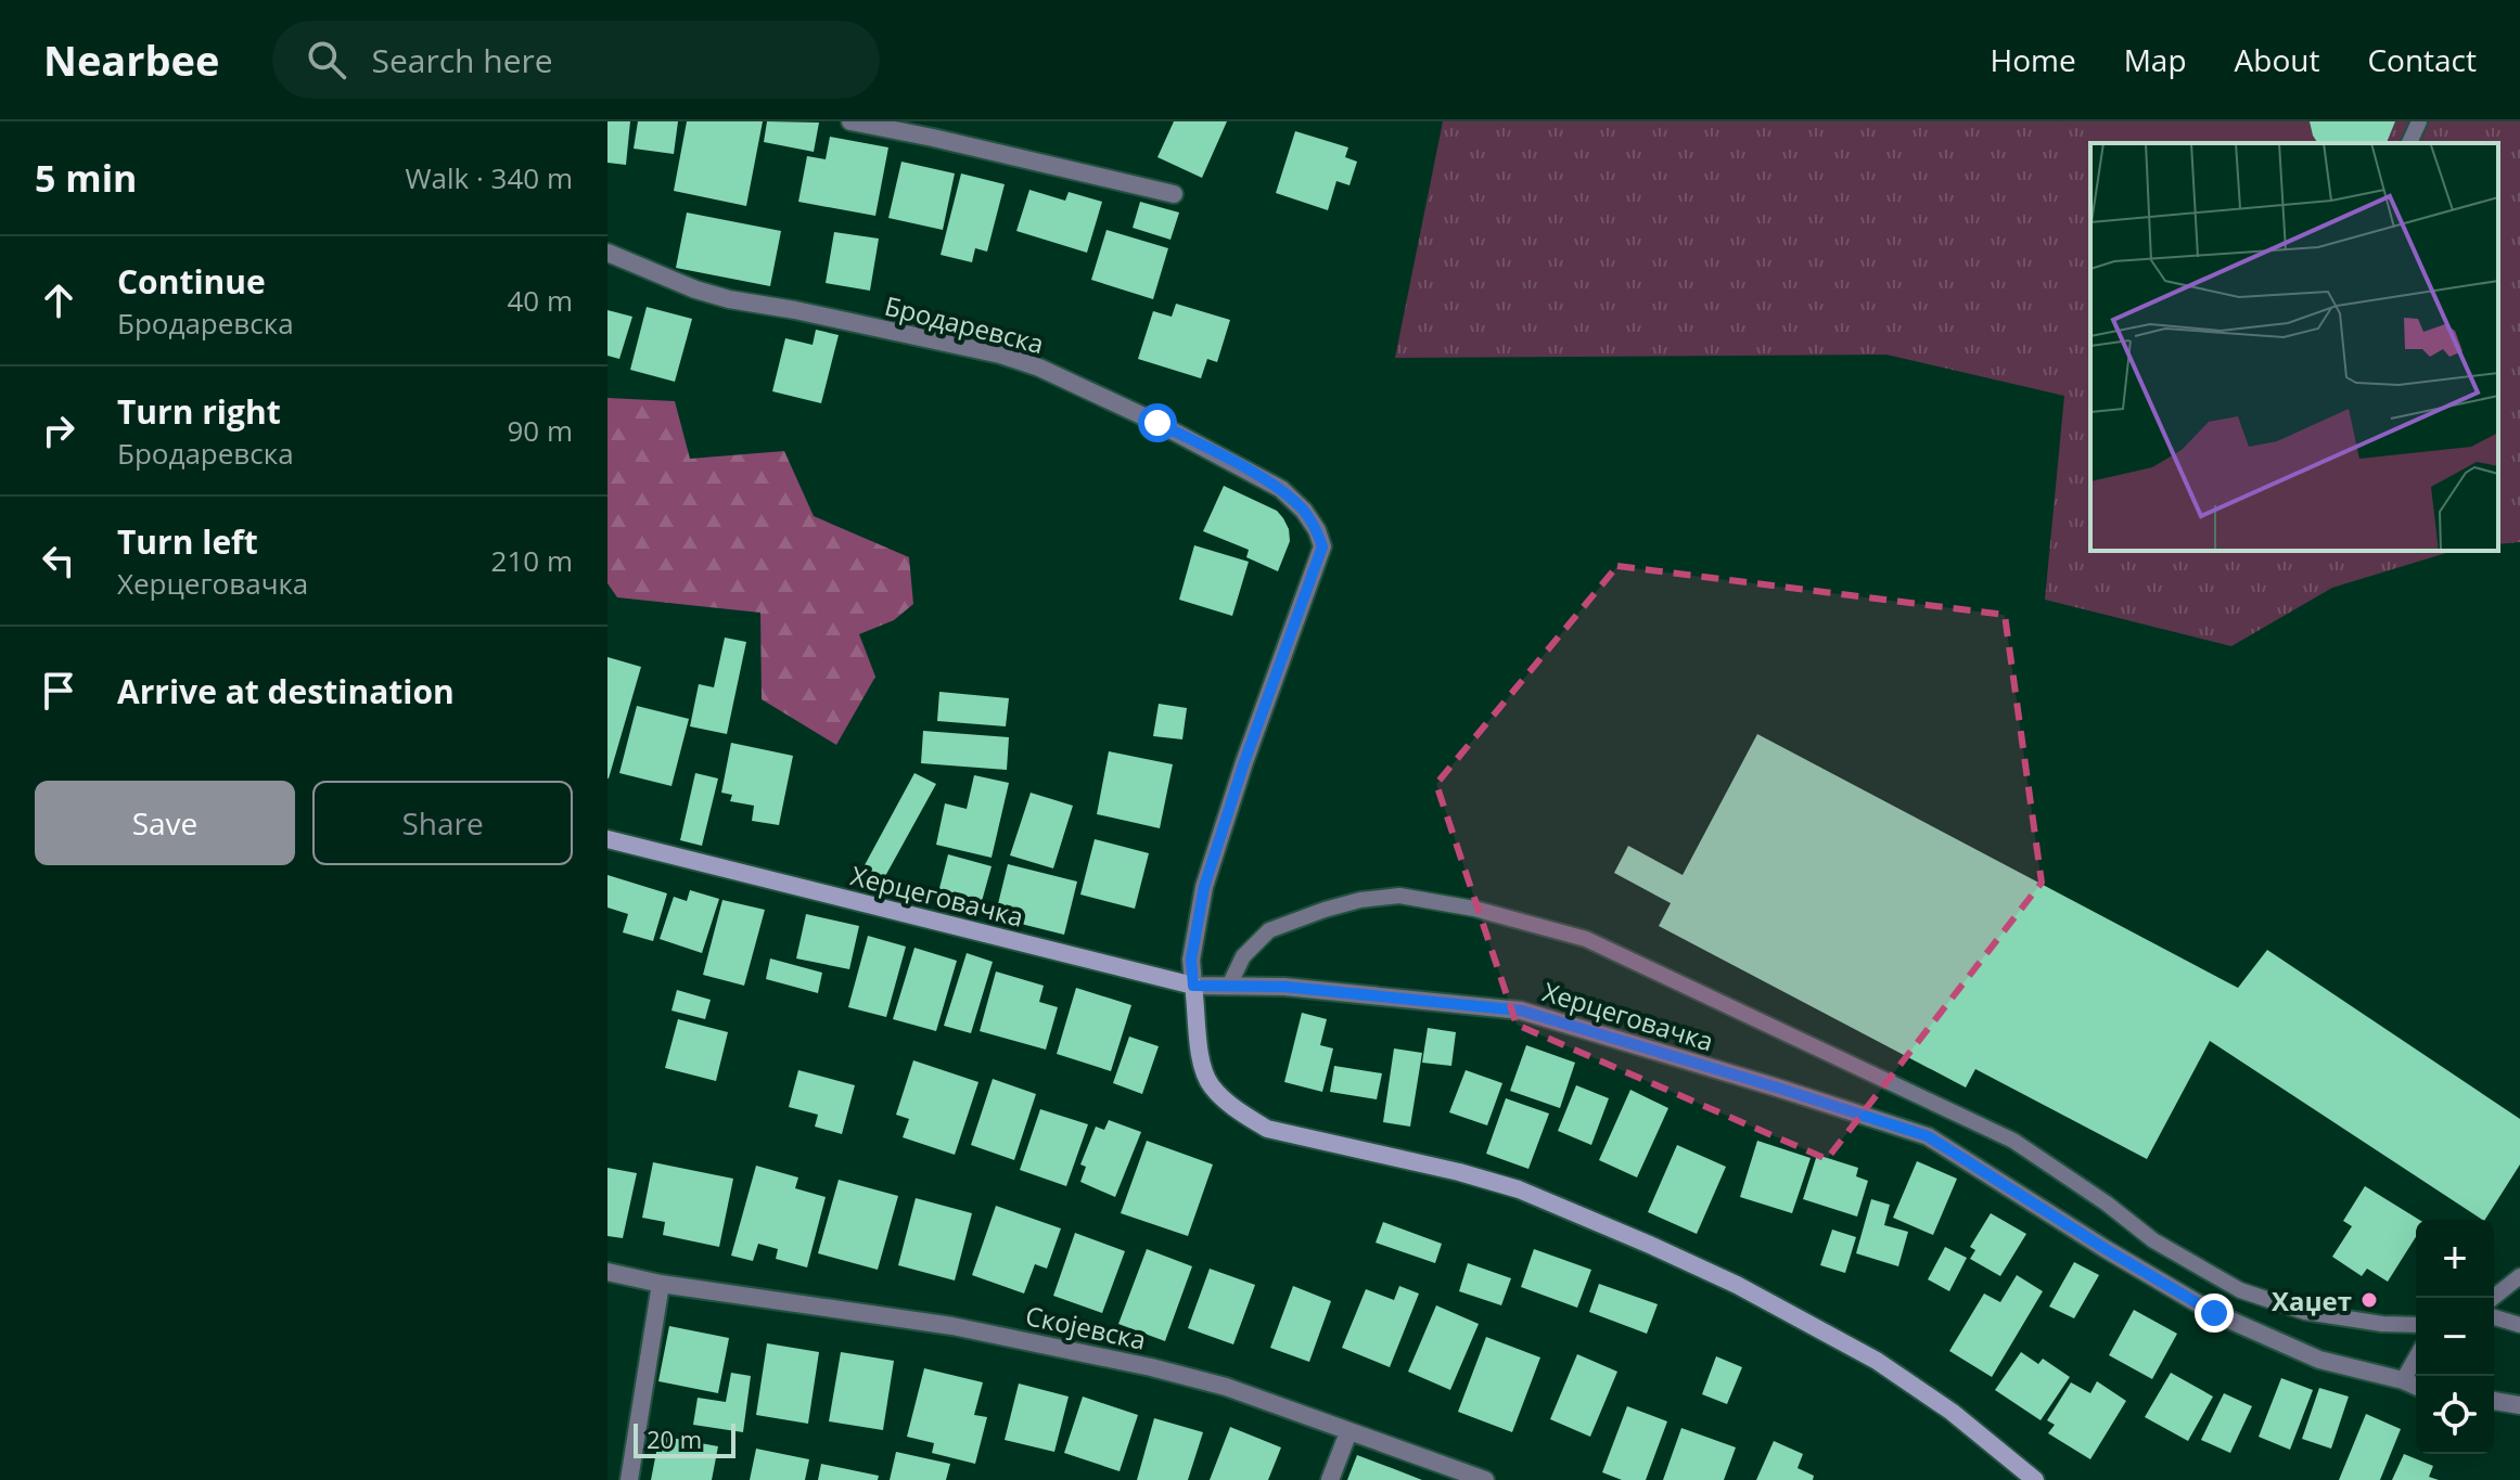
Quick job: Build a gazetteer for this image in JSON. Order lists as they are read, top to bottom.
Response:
{
  "streets": {
    "street": ["Бродаревска", "Херцеговачка", "Скојевска"]
  },
  "crossings": [
    ["Бродаревска", "Херцеговачка"]
  ],
  "places": ["Хаџет"],
  "scale_bar": "20 m",
  "page": {
    "header": "Nearbee",
    "search": "Search here",
    "nav": [
      "Home",
      "Map",
      "About",
      "Contact"
    ],
    "heading": ["5 min", "Walk · 340 m"],
    "list": [
      ["Continue", "Бродаревска", "40 m"],
      ["Turn right", "Бродаревска", "90 m"],
      ["Turn left", "Херцеговачка", "210 m"],
      "Arrive at destination"
    ],
    "buttons": ["Save", "Share"],
    "map_buttons": ["+", "−"],
    "scale": "20 m"
  }
}
